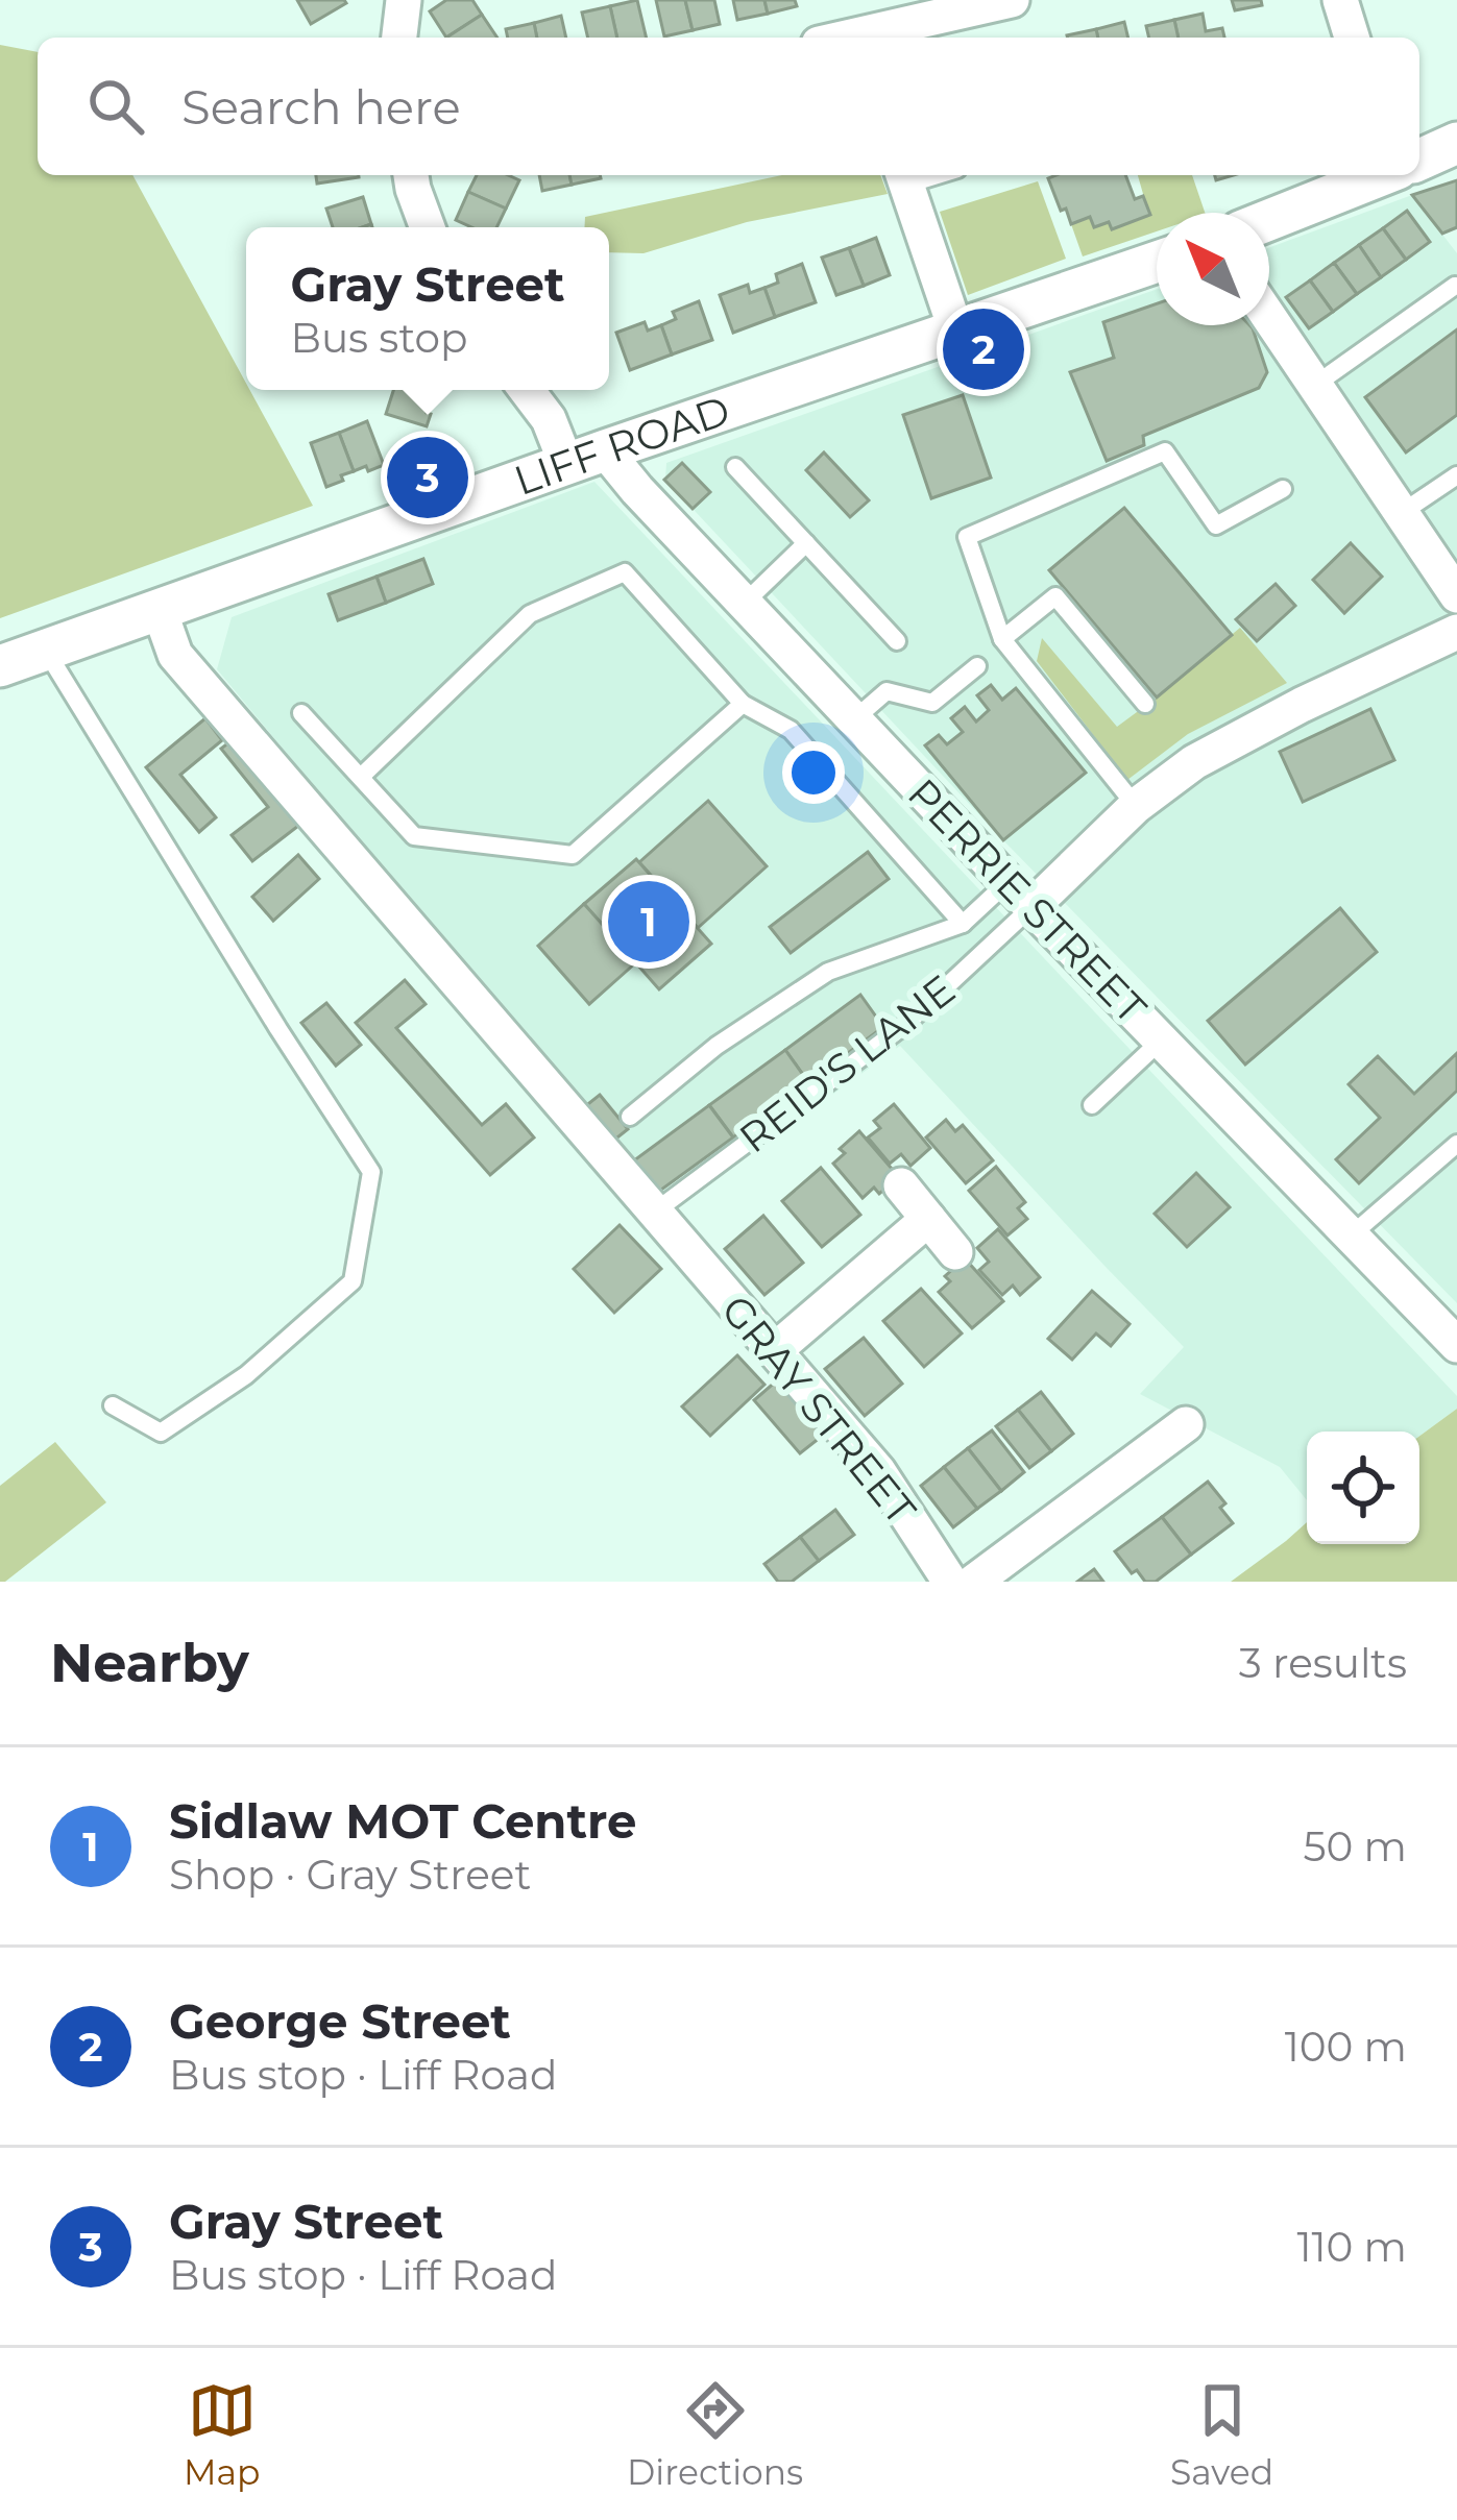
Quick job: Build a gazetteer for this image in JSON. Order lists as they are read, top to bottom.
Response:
{
  "streets": {
    "street": ["LIFF ROAD", "PERRIE STREET", "GRAY STREET"],
    "lane": ["REID'S LANE"]
  },
  "crossings": [
    ["LIFF ROAD", "PERRIE STREET"],
    ["LIFF ROAD", "GRAY STREET"],
    ["PERRIE STREET", "REID'S LANE"],
    ["REID'S LANE", "GRAY STREET"]
  ],
  "north": "top left",
  "page": {
    "search": "Search here",
    "popup": ["Gray Street", "Bus stop"],
    "pins": ["2", "3", "1"],
    "heading": ["Nearby", "3 results"],
    "list": [
      {
        "mark": "1",
        "name": "Sidlaw MOT Centre",
        "note": "Shop · Gray Street",
        "value": "50 m"
      },
      {
        "mark": "2",
        "name": "George Street",
        "note": "Bus stop · Liff Road",
        "value": "100 m"
      },
      {
        "mark": "3",
        "name": "Gray Street",
        "note": "Bus stop · Liff Road",
        "value": "110 m"
      }
    ],
    "nav": ["Map", "Directions", "Saved"]
  }
}
